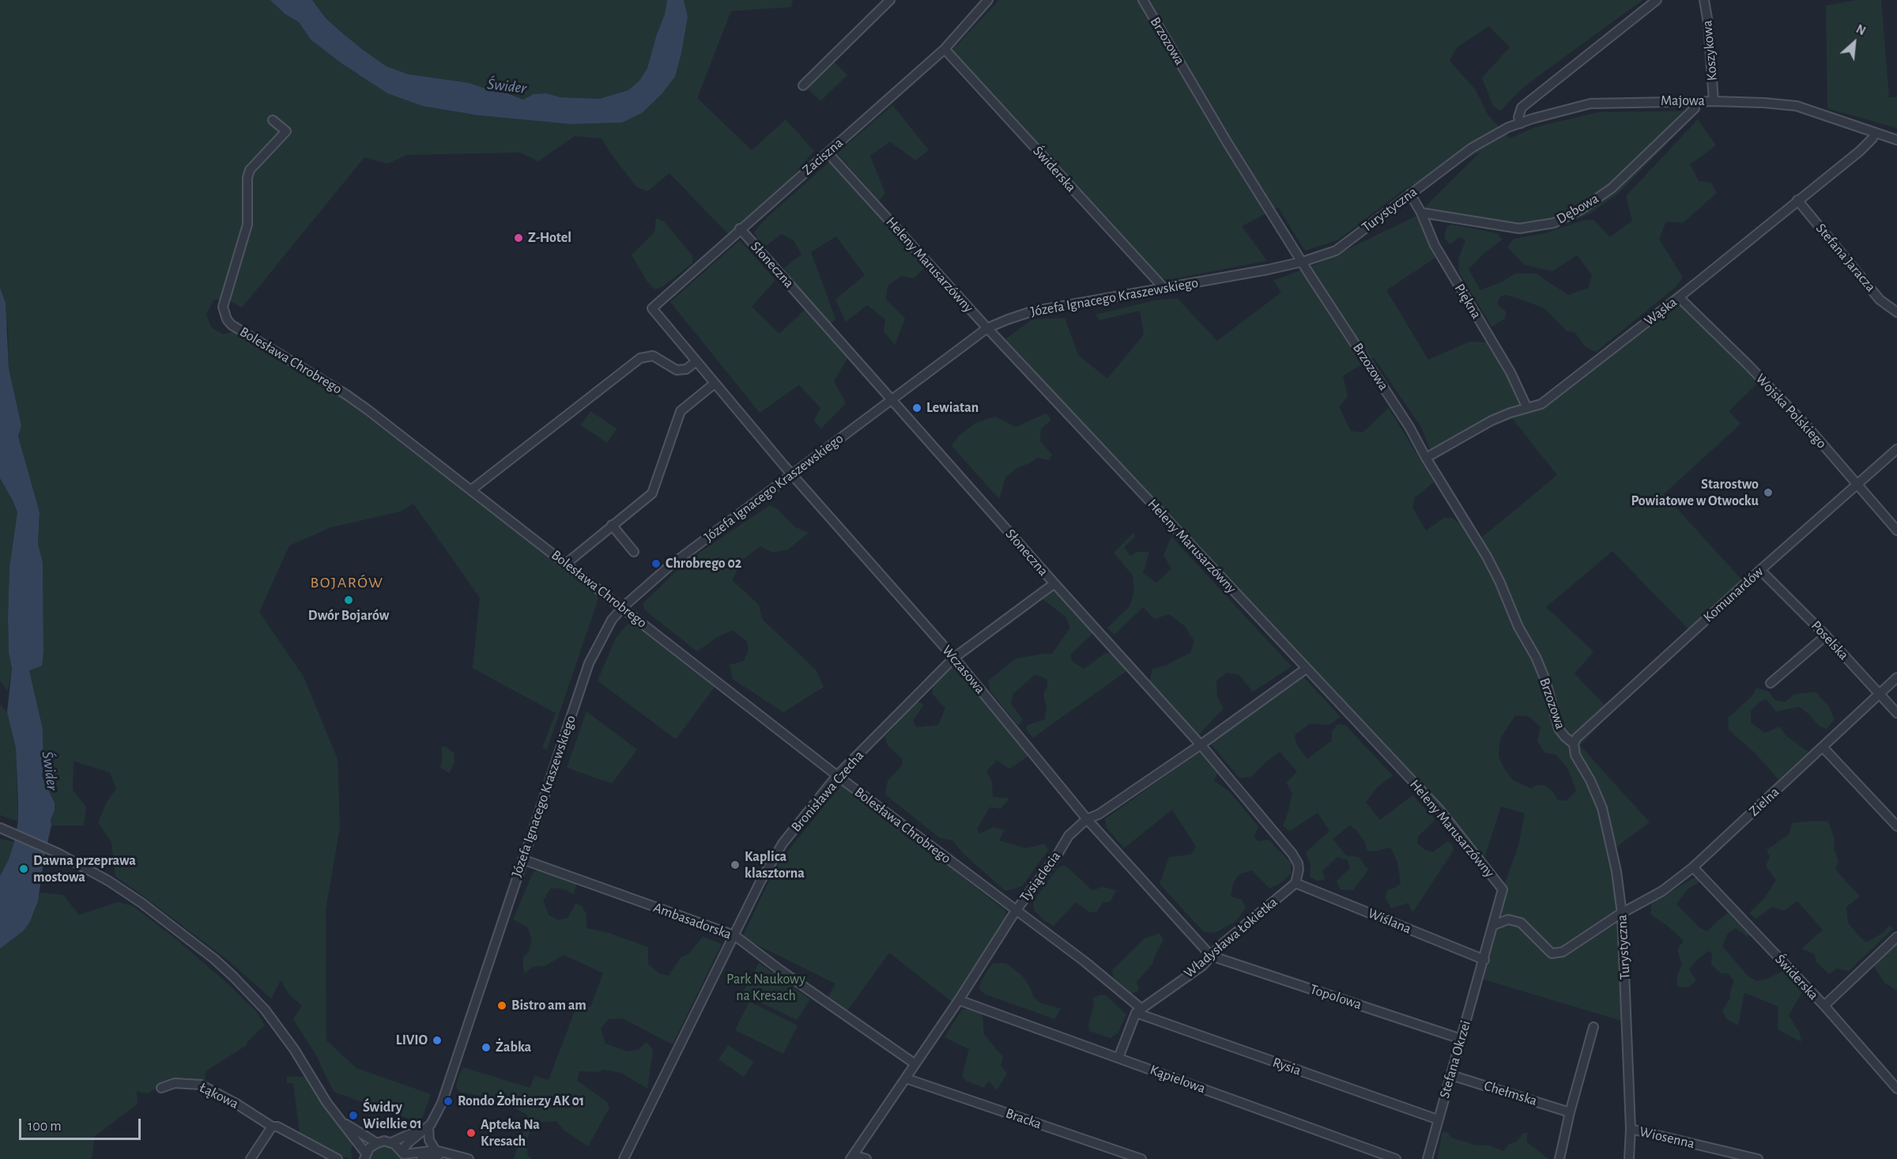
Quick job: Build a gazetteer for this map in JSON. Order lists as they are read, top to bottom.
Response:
{
  "streets": {
    "street": [
      "Brzozowa",
      "Koszykowa",
      "Majowa",
      "Zaciszna",
      "Świderska",
      "Dębowa",
      "Turystyczna",
      "Stefana Jaracza",
      "Słoneczna",
      "Heleny Marusarzówny",
      "Józefa Ignacego Kraszewskiego",
      "Piękna",
      "Wąska",
      "Bolesława Chrobrego",
      "Wojska Polskiego",
      "Komunardów",
      "Poselska",
      "Wczasowa",
      "Bronisława Czecha",
      "Zielna",
      "Tysiąclecia",
      "Ambasadorska",
      "Wiślana",
      "Władysława Łokietka",
      "Topolowa",
      "Stefana Okrzei",
      "Rysia",
      "Kąpielowa",
      "Chełmska",
      "Łąkowa",
      "Bracka",
      "Wiosenna"
    ]
  },
  "crossings": [
    ["Brzozowa", "Turystyczna"],
    ["Brzozowa", "Józefa Ignacego Kraszewskiego"],
    ["Brzozowa", "Wąska"],
    ["Brzozowa", "Komunardów"],
    ["Koszykowa", "Majowa"],
    ["Majowa", "Dębowa"],
    ["Majowa", "Turystyczna"],
    ["Majowa", "Wąska"],
    ["Zaciszna", "Świderska"],
    ["Zaciszna", "Słoneczna"],
    ["Zaciszna", "Heleny Marusarzówny"],
    ["Zaciszna", "Wczasowa"],
    ["Świderska", "Józefa Ignacego Kraszewskiego"],
    ["Świderska", "Zielna"],
    ["Dębowa", "Piękna"],
    ["Turystyczna", "Józefa Ignacego Kraszewskiego"],
    ["Turystyczna", "Piękna"],
    ["Turystyczna", "Komunardów"],
    ["Turystyczna", "Zielna"],
    ["Turystyczna", "Wiosenna"],
    ["Stefana Jaracza", "Wąska"],
    ["Słoneczna", "Józefa Ignacego Kraszewskiego"],
    ["Słoneczna", "Bronisława Czecha"],
    ["Słoneczna", "Tysiąclecia"],
    ["Słoneczna", "Wiślana"],
    ["Słoneczna", "Władysława Łokietka"],
    ["Heleny Marusarzówny", "Józefa Ignacego Kraszewskiego"],
    ["Heleny Marusarzówny", "Zielna"],
    ["Heleny Marusarzówny", "Tysiąclecia"],
    ["Heleny Marusarzówny", "Wiślana"],
    ["Heleny Marusarzówny", "Stefana Okrzei"],
    ["Józefa Ignacego Kraszewskiego", "Bolesława Chrobrego"],
    ["Józefa Ignacego Kraszewskiego", "Wczasowa"],
    ["Józefa Ignacego Kraszewskiego", "Ambasadorska"],
    ["Piękna", "Wąska"],
    ["Wąska", "Wojska Polskiego"],
    ["Bolesława Chrobrego", "Bronisława Czecha"],
    ["Bolesława Chrobrego", "Tysiąclecia"],
    ["Bolesława Chrobrego", "Władysława Łokietka"],
    ["Bolesława Chrobrego", "Rysia"],
    ["Wojska Polskiego", "Komunardów"],
    ["Komunardów", "Poselska"],
    ["Poselska", "Zielna"],
    ["Wczasowa", "Bronisława Czecha"],
    ["Wczasowa", "Tysiąclecia"],
    ["Wczasowa", "Władysława Łokietka"],
    ["Wczasowa", "Topolowa"],
    ["Bronisława Czecha", "Ambasadorska"],
    ["Tysiąclecia", "Ambasadorska"],
    ["Tysiąclecia", "Kąpielowa"],
    ["Tysiąclecia", "Bracka"],
    ["Wiślana", "Władysława Łokietka"],
    ["Wiślana", "Stefana Okrzei"],
    ["Władysława Łokietka", "Topolowa"],
    ["Władysława Łokietka", "Rysia"],
    ["Topolowa", "Stefana Okrzei"],
    ["Stefana Okrzei", "Rysia"],
    ["Stefana Okrzei", "Chełmska"]
  ],
  "districts": ["BOJARÓW"],
  "water": ["Świder"],
  "parks": ["Park Naukowy na Kresach"],
  "places": [
    "Z-Hotel",
    "Lewiatan",
    "Starostwo Powiatowe w Otwocku",
    "Chrobrego 02",
    "Dwór Bojarów",
    "Kaplica klasztorna",
    "Dawna przeprawa mostowa",
    "Bistro am am",
    "LIVIO",
    "Żabka",
    "Rondo Żołnierzy AK 01",
    "Świdry Wielkie 01",
    "Apteka Na Kresach"
  ],
  "scale_bar": "100 m",
  "north": "top right"
}
